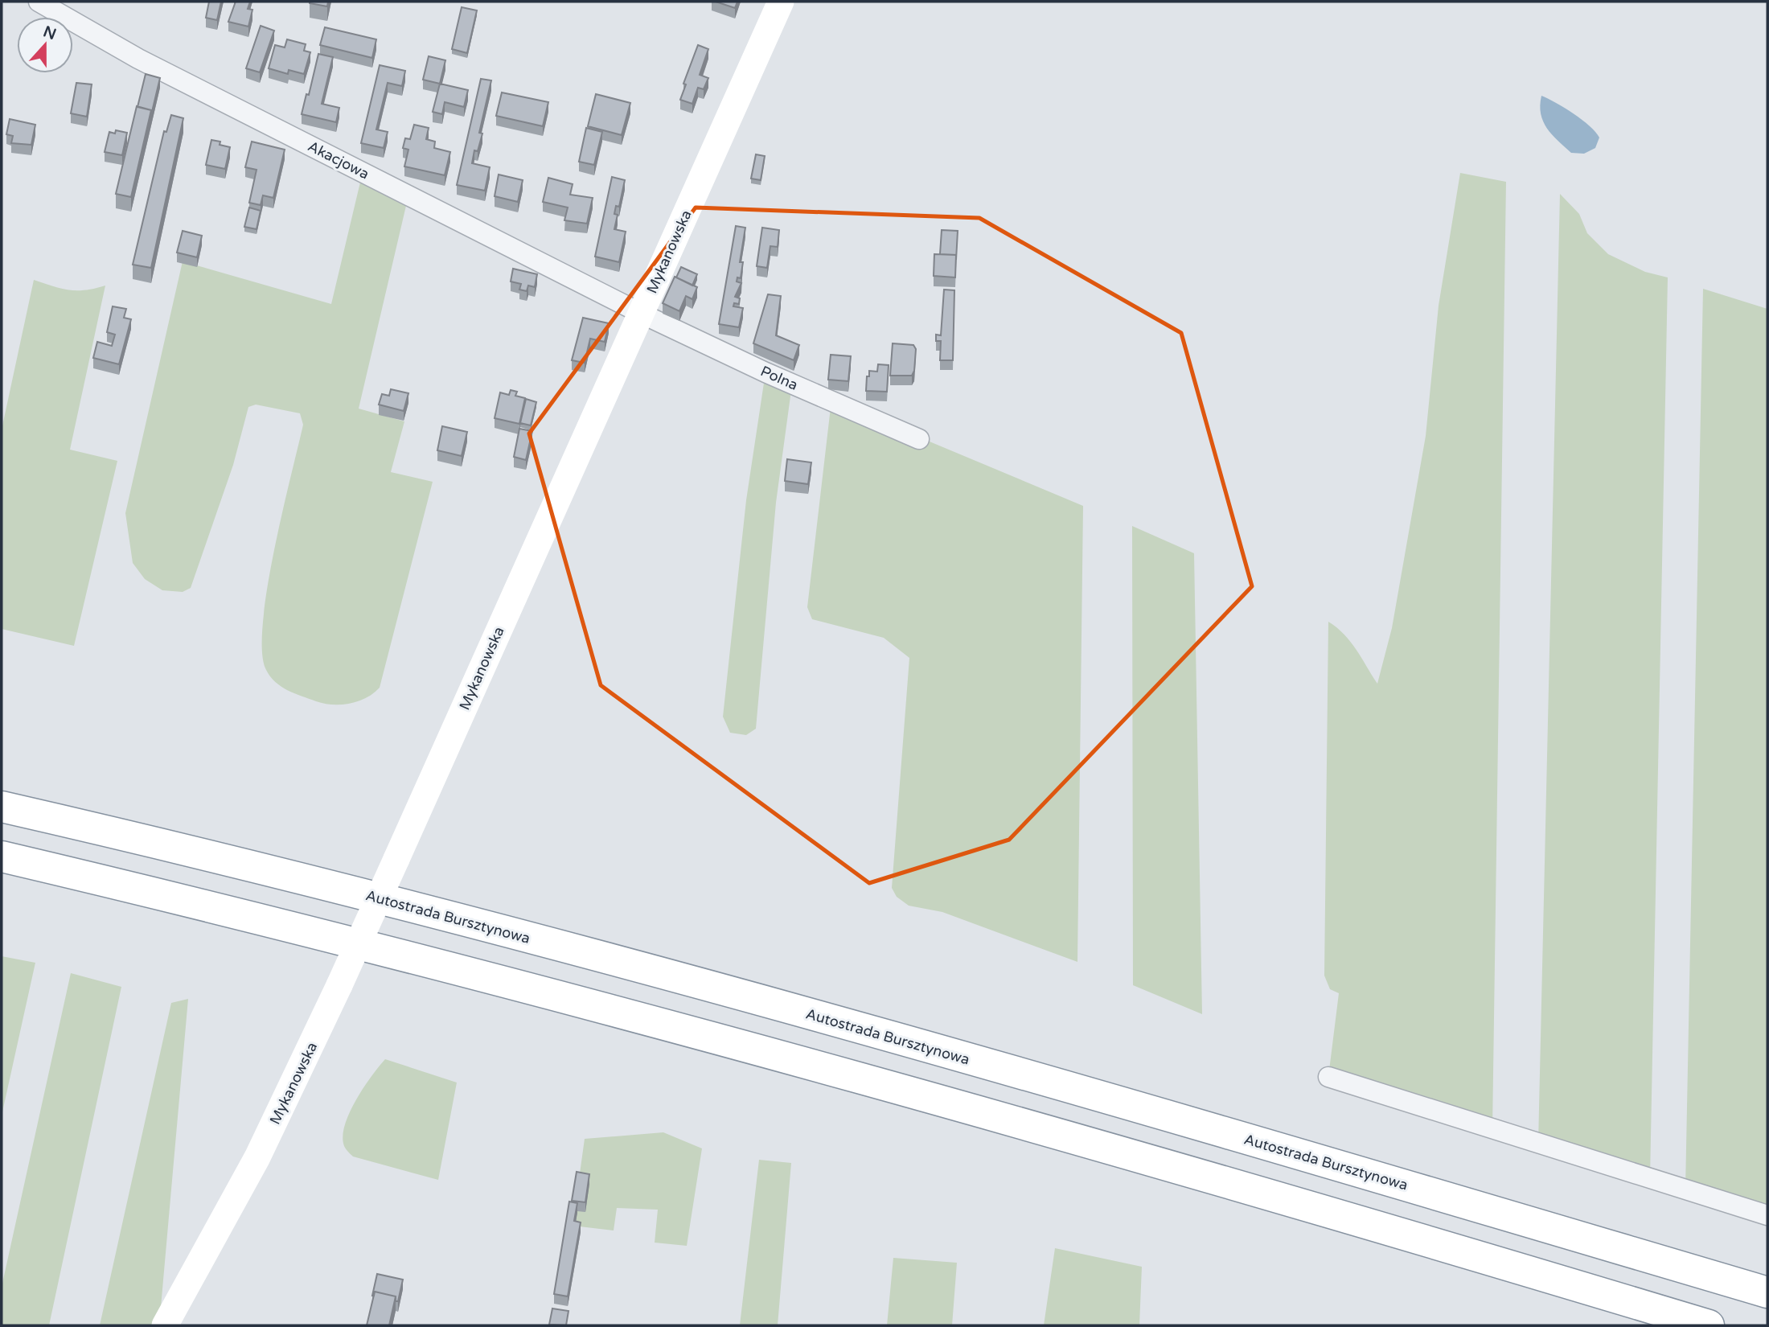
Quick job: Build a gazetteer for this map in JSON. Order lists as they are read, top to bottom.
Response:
{
  "streets": {
    "highway": ["Autostrada Bursztynowa"],
    "main road": ["Mykanowska"],
    "street": ["Akacjowa", "Polna"]
  },
  "crossings": [
    ["Akacjowa", "Mykanowska"],
    ["Akacjowa", "Polna"],
    ["Mykanowska", "Polna"]
  ],
  "north": "top"
}
